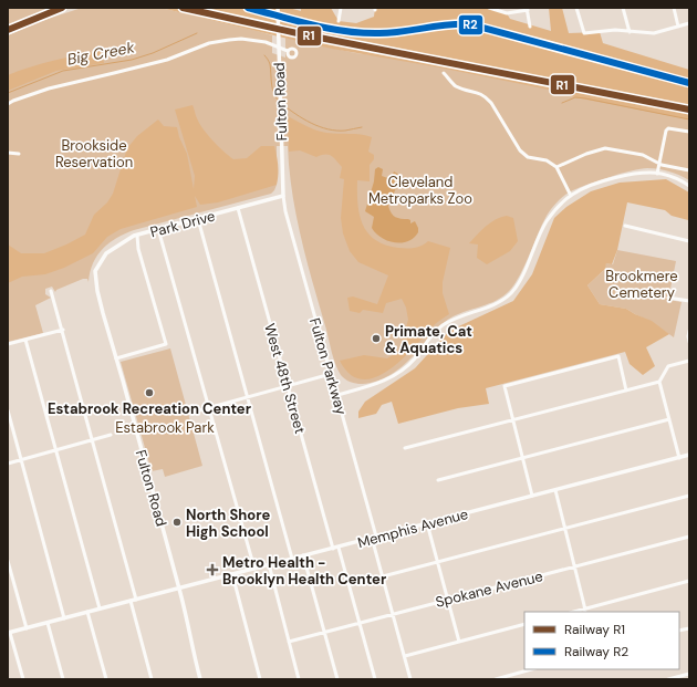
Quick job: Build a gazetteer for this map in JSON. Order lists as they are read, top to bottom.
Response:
{
  "streets": {
    "main road": ["Fulton Road", "Park Drive", "Memphis Avenue"],
    "street": ["Fulton Parkway", "West 48th Street", "Spokane Avenue"]
  },
  "crossings": [
    ["Fulton Road", "Park Drive"],
    ["Fulton Road", "Fulton Parkway"],
    ["Fulton Road", "Memphis Avenue"],
    ["Park Drive", "Fulton Parkway"],
    ["Park Drive", "West 48th Street"],
    ["Fulton Parkway", "Memphis Avenue"],
    ["Fulton Parkway", "Spokane Avenue"],
    ["West 48th Street", "Memphis Avenue"]
  ],
  "water": ["Big Creek"],
  "parks": [
    "Brookside Reservation",
    "Cleveland Metroparks Zoo",
    "Brookmere Cemetery",
    "Estabrook Park"
  ],
  "places": {
    "other": ["Primate, Cat & Aquatics", "Estabrook Recreation Center", "North Shore High School"],
    "health": ["Metro Health - Brooklyn Health Center"]
  },
  "lines": ["rail line R1", "rail line R2"],
  "legend": ["Railway R1", "Railway R2"]
}
